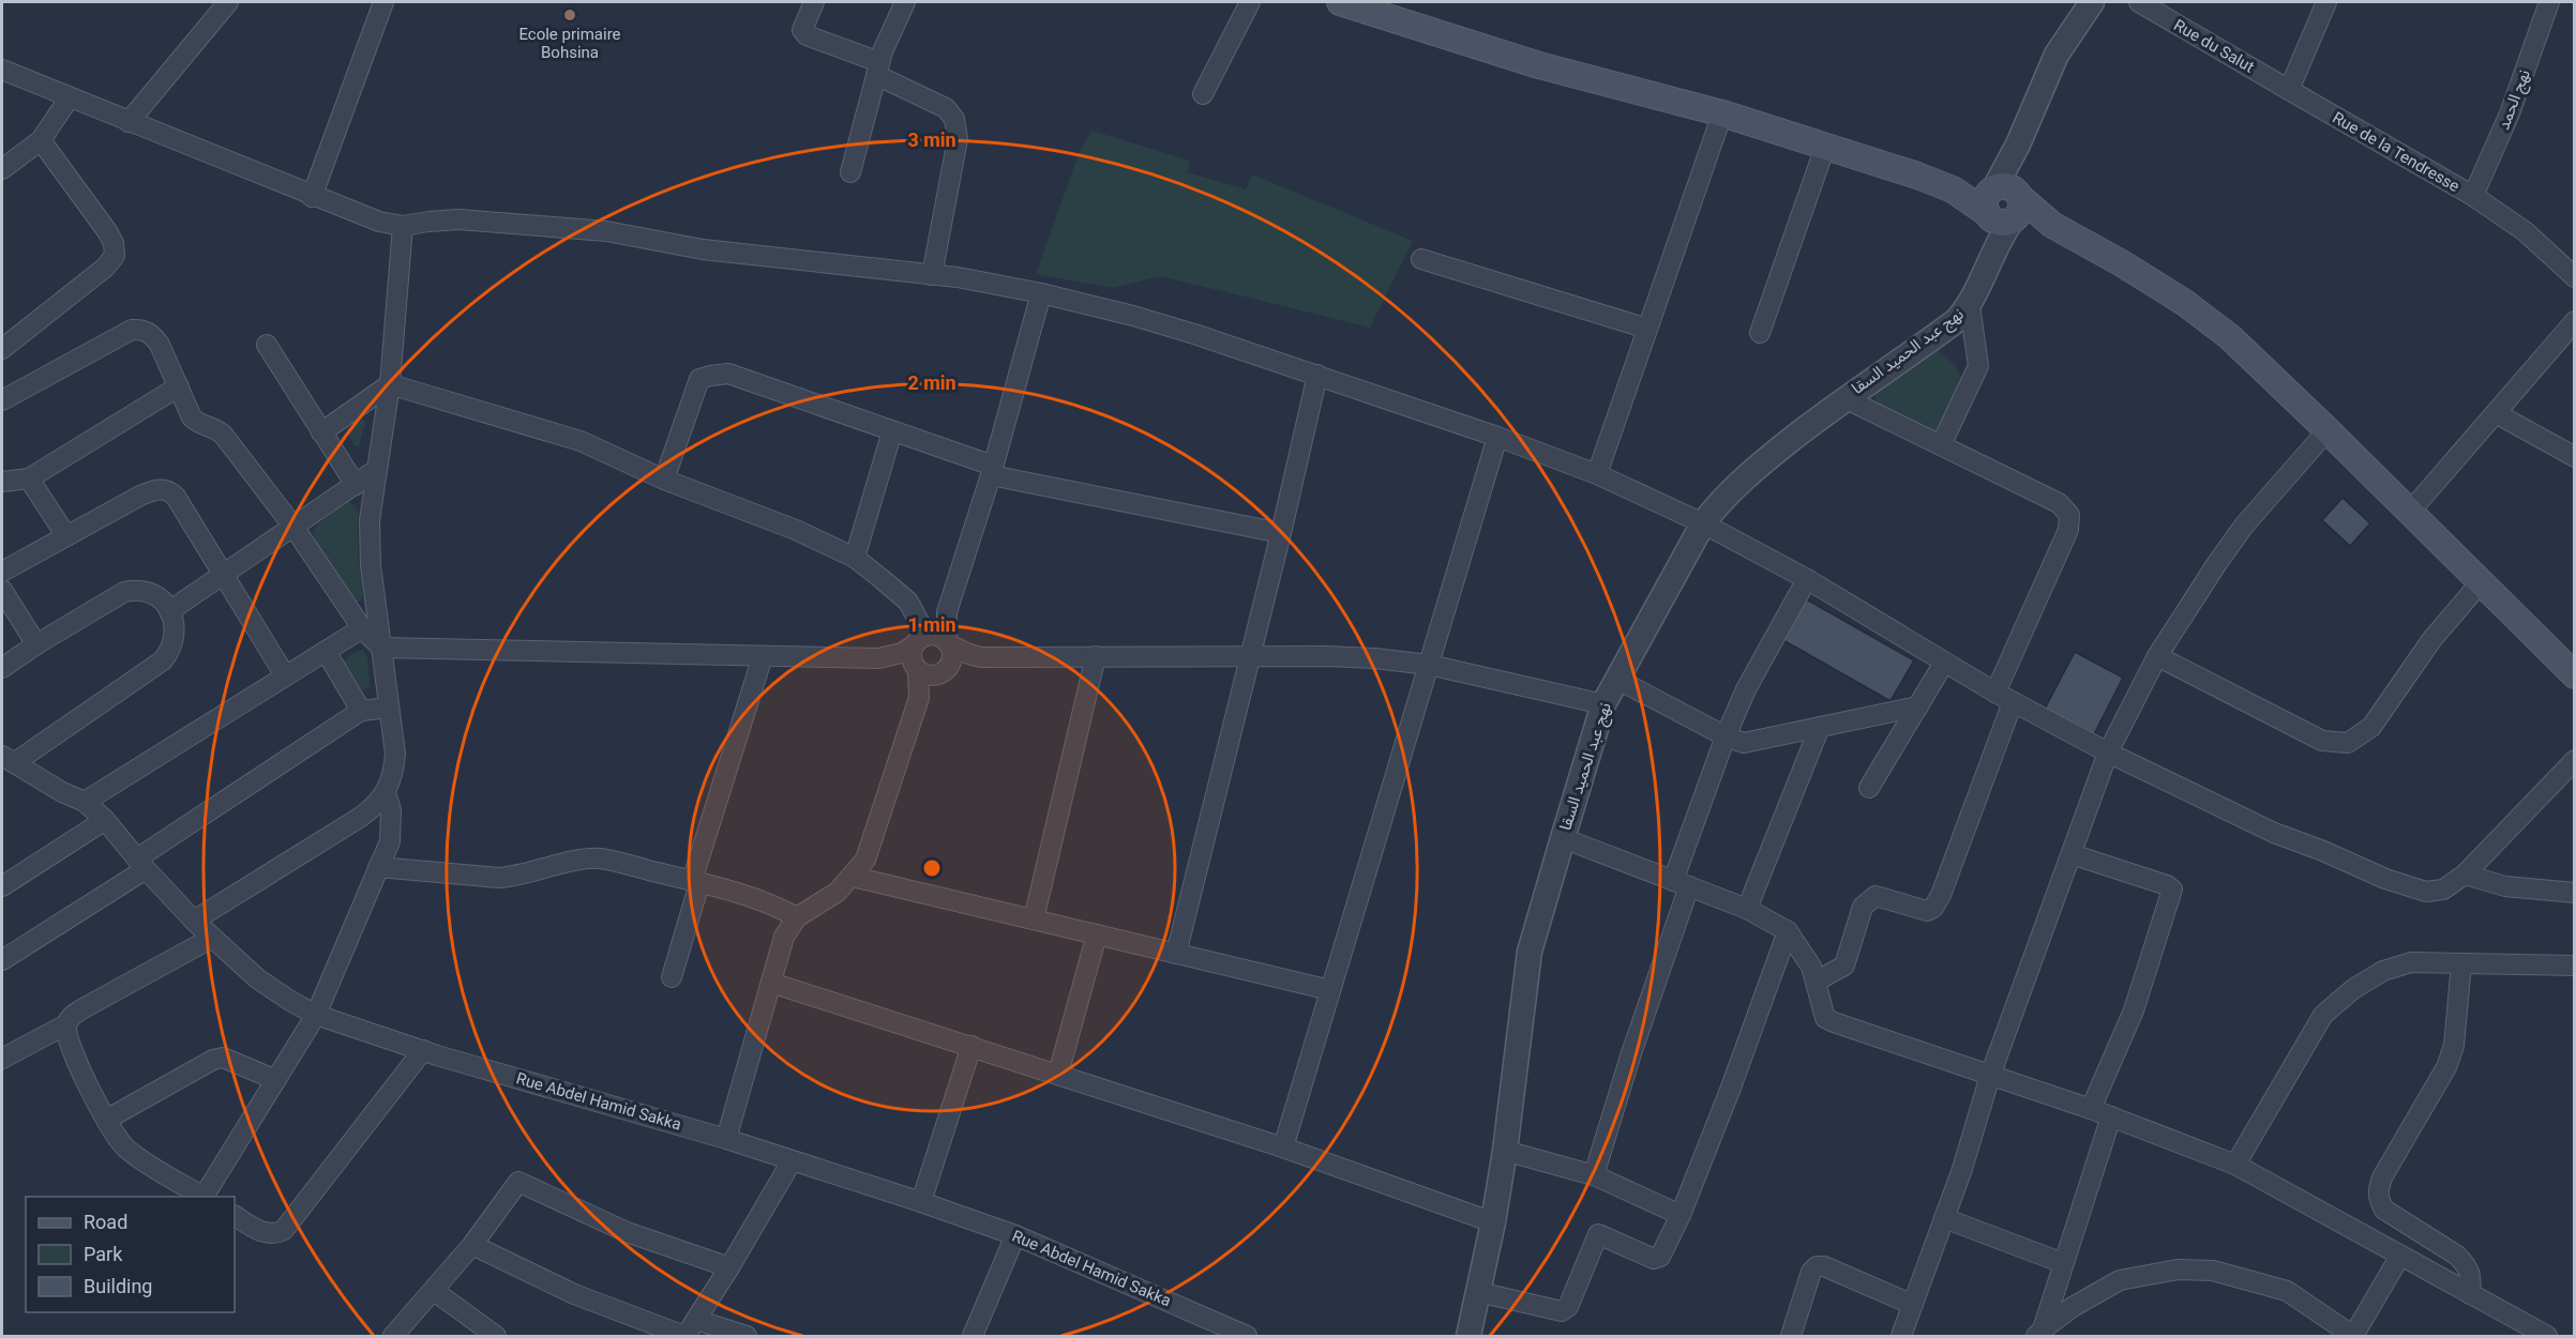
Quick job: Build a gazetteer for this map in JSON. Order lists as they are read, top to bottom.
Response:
{
  "streets": {
    "street": [
      "Rue du Salut",
      "نهج الحمد",
      "Rue de la Tendresse",
      "نهج عبد الحميد السقا",
      "Rue Abdel Hamid Sakka"
    ]
  },
  "crossings": [
    ["Rue du Salut", "Rue de la Tendresse"],
    ["نهج الحمد", "Rue de la Tendresse"]
  ],
  "places": ["Ecole primaire Bohsina"],
  "legend": ["Road", "Park", "Building"],
  "rings": ["3 min", "2 min", "1 min"]
}
